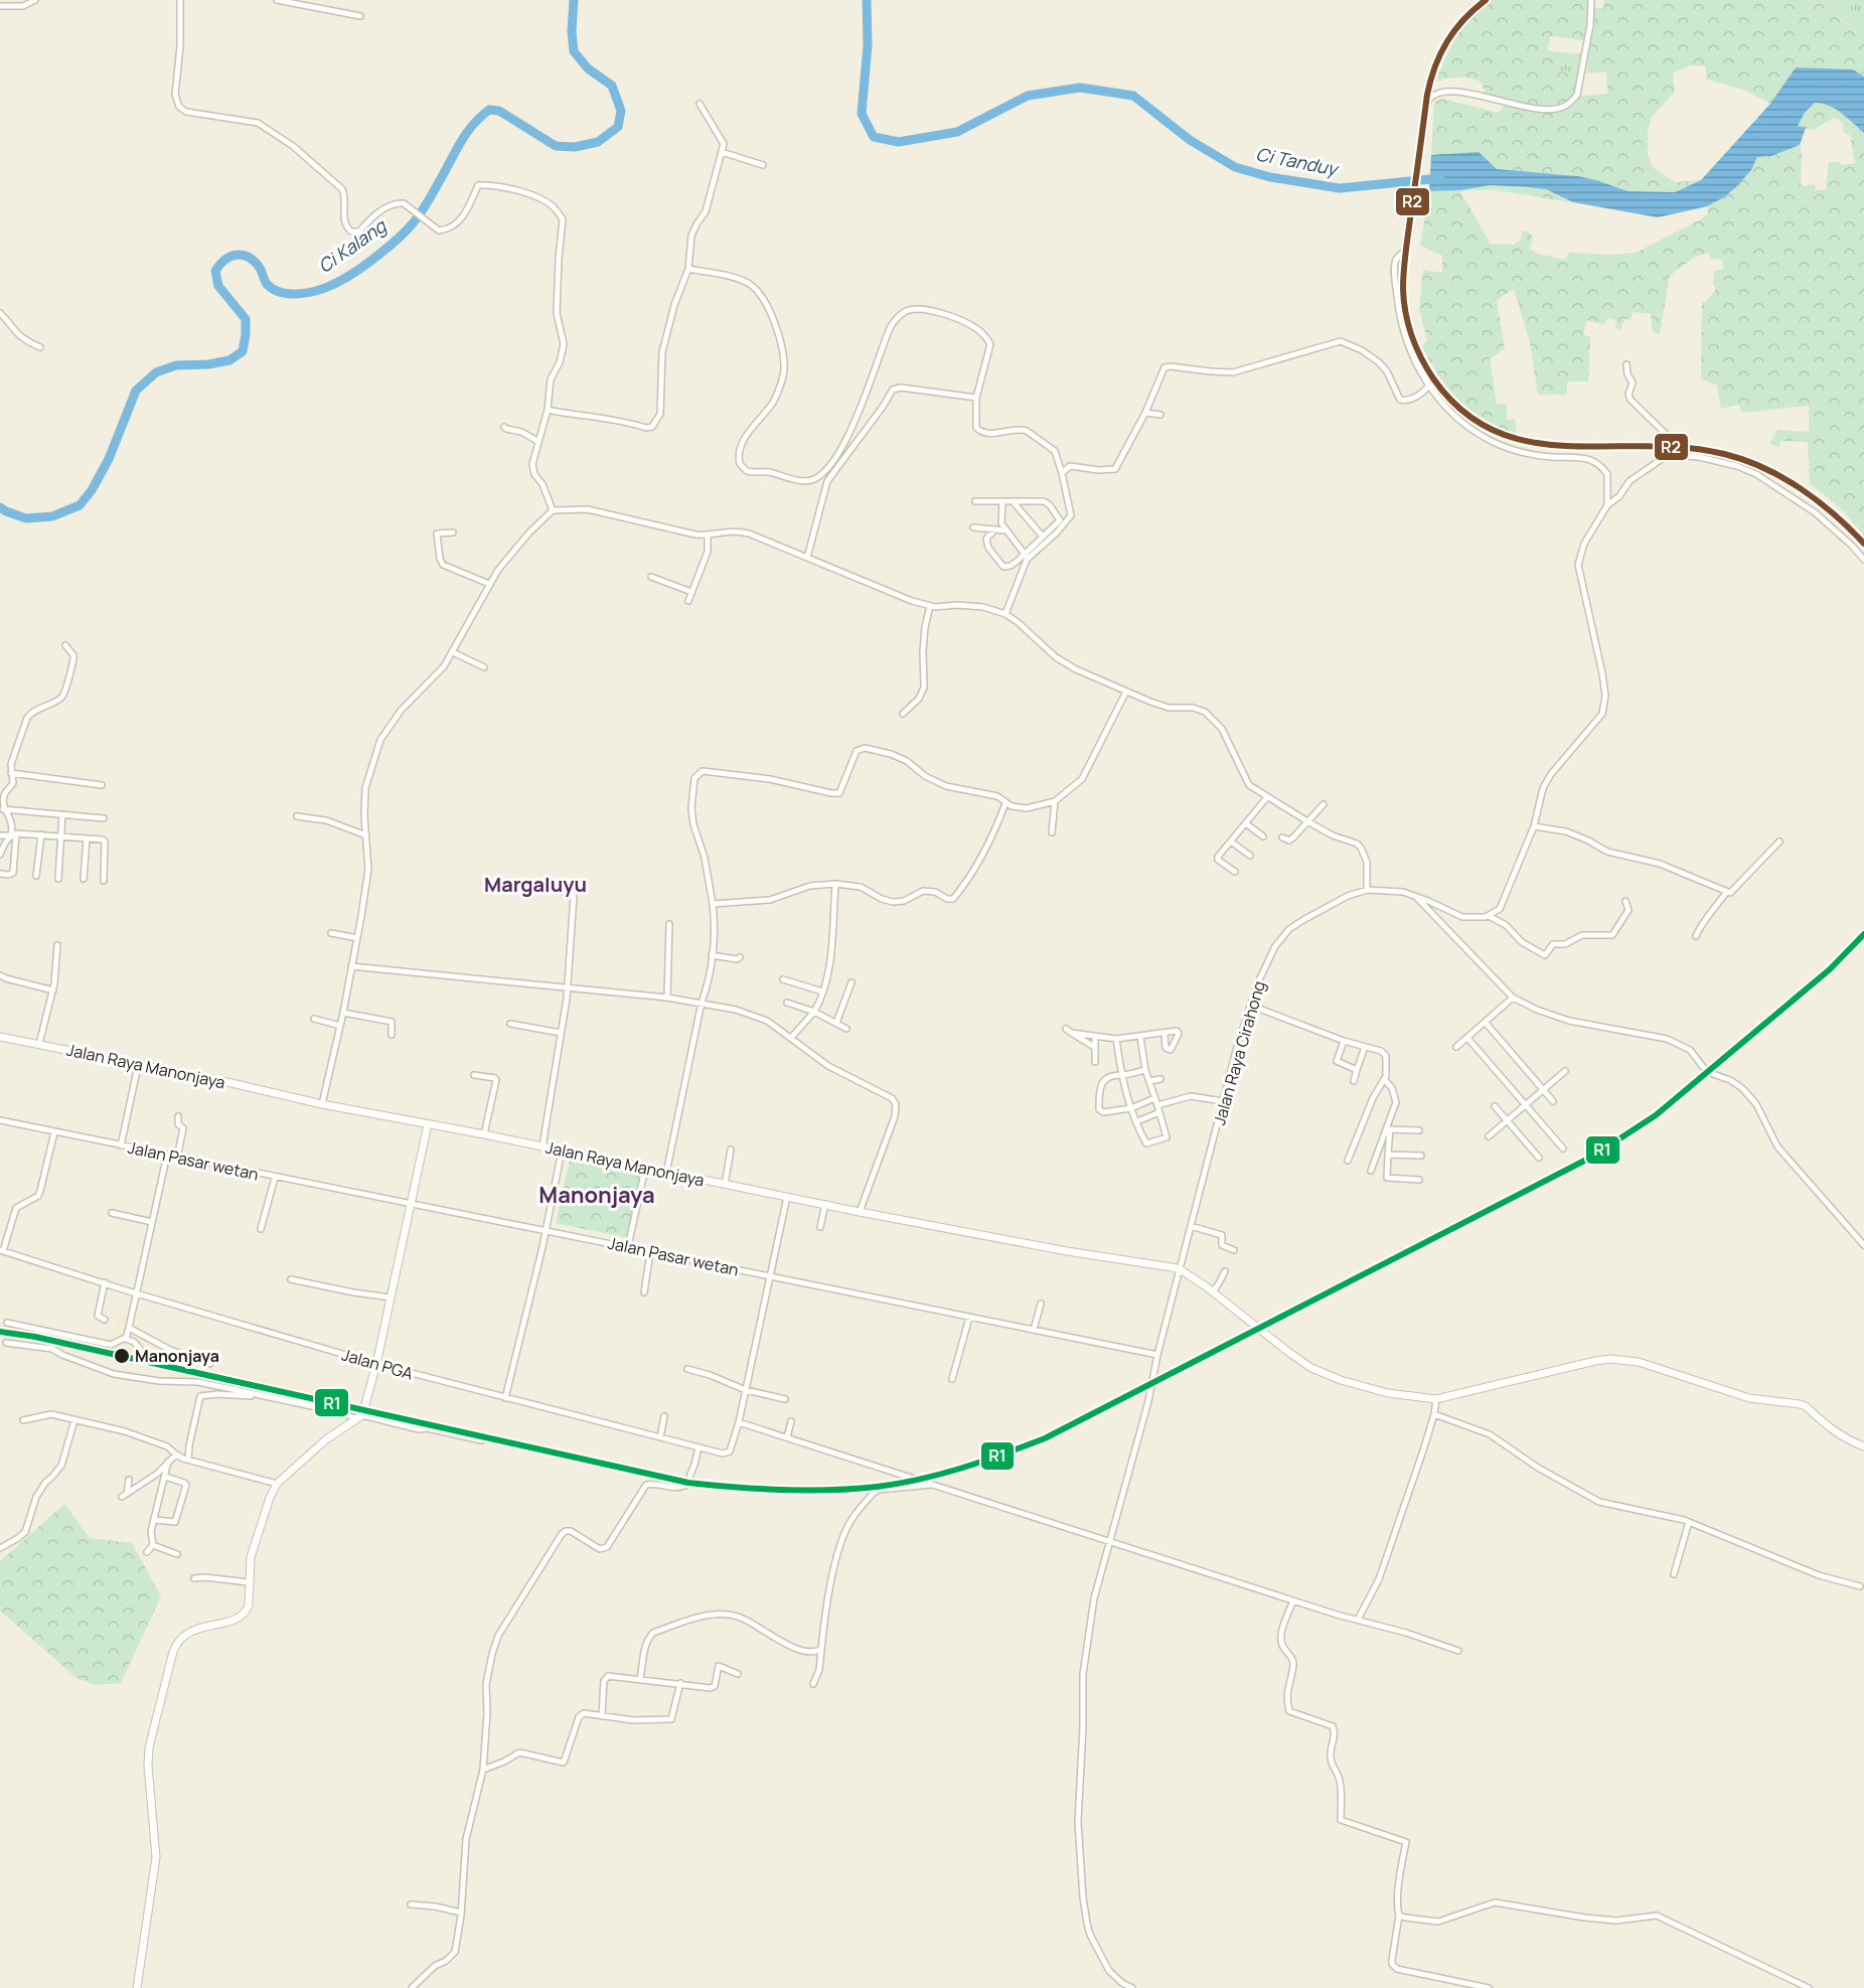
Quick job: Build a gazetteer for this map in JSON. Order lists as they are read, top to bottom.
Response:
{
  "streets": {
    "main road": ["Jalan Raya Manonjaya"],
    "street": ["Jalan Raya Cirahong", "Jalan Pasar wetan", "Jalan PGA"]
  },
  "crossings": [
    ["Jalan Raya Cirahong", "Jalan Raya Manonjaya"],
    ["Jalan Raya Cirahong", "Jalan Pasar wetan"]
  ],
  "districts": ["Margaluyu", "Manonjaya"],
  "water": ["Ci Tanduy", "Ci Kalang"],
  "places": ["Manonjaya"],
  "lines": ["transit line R2", "transit line R1"]
}
